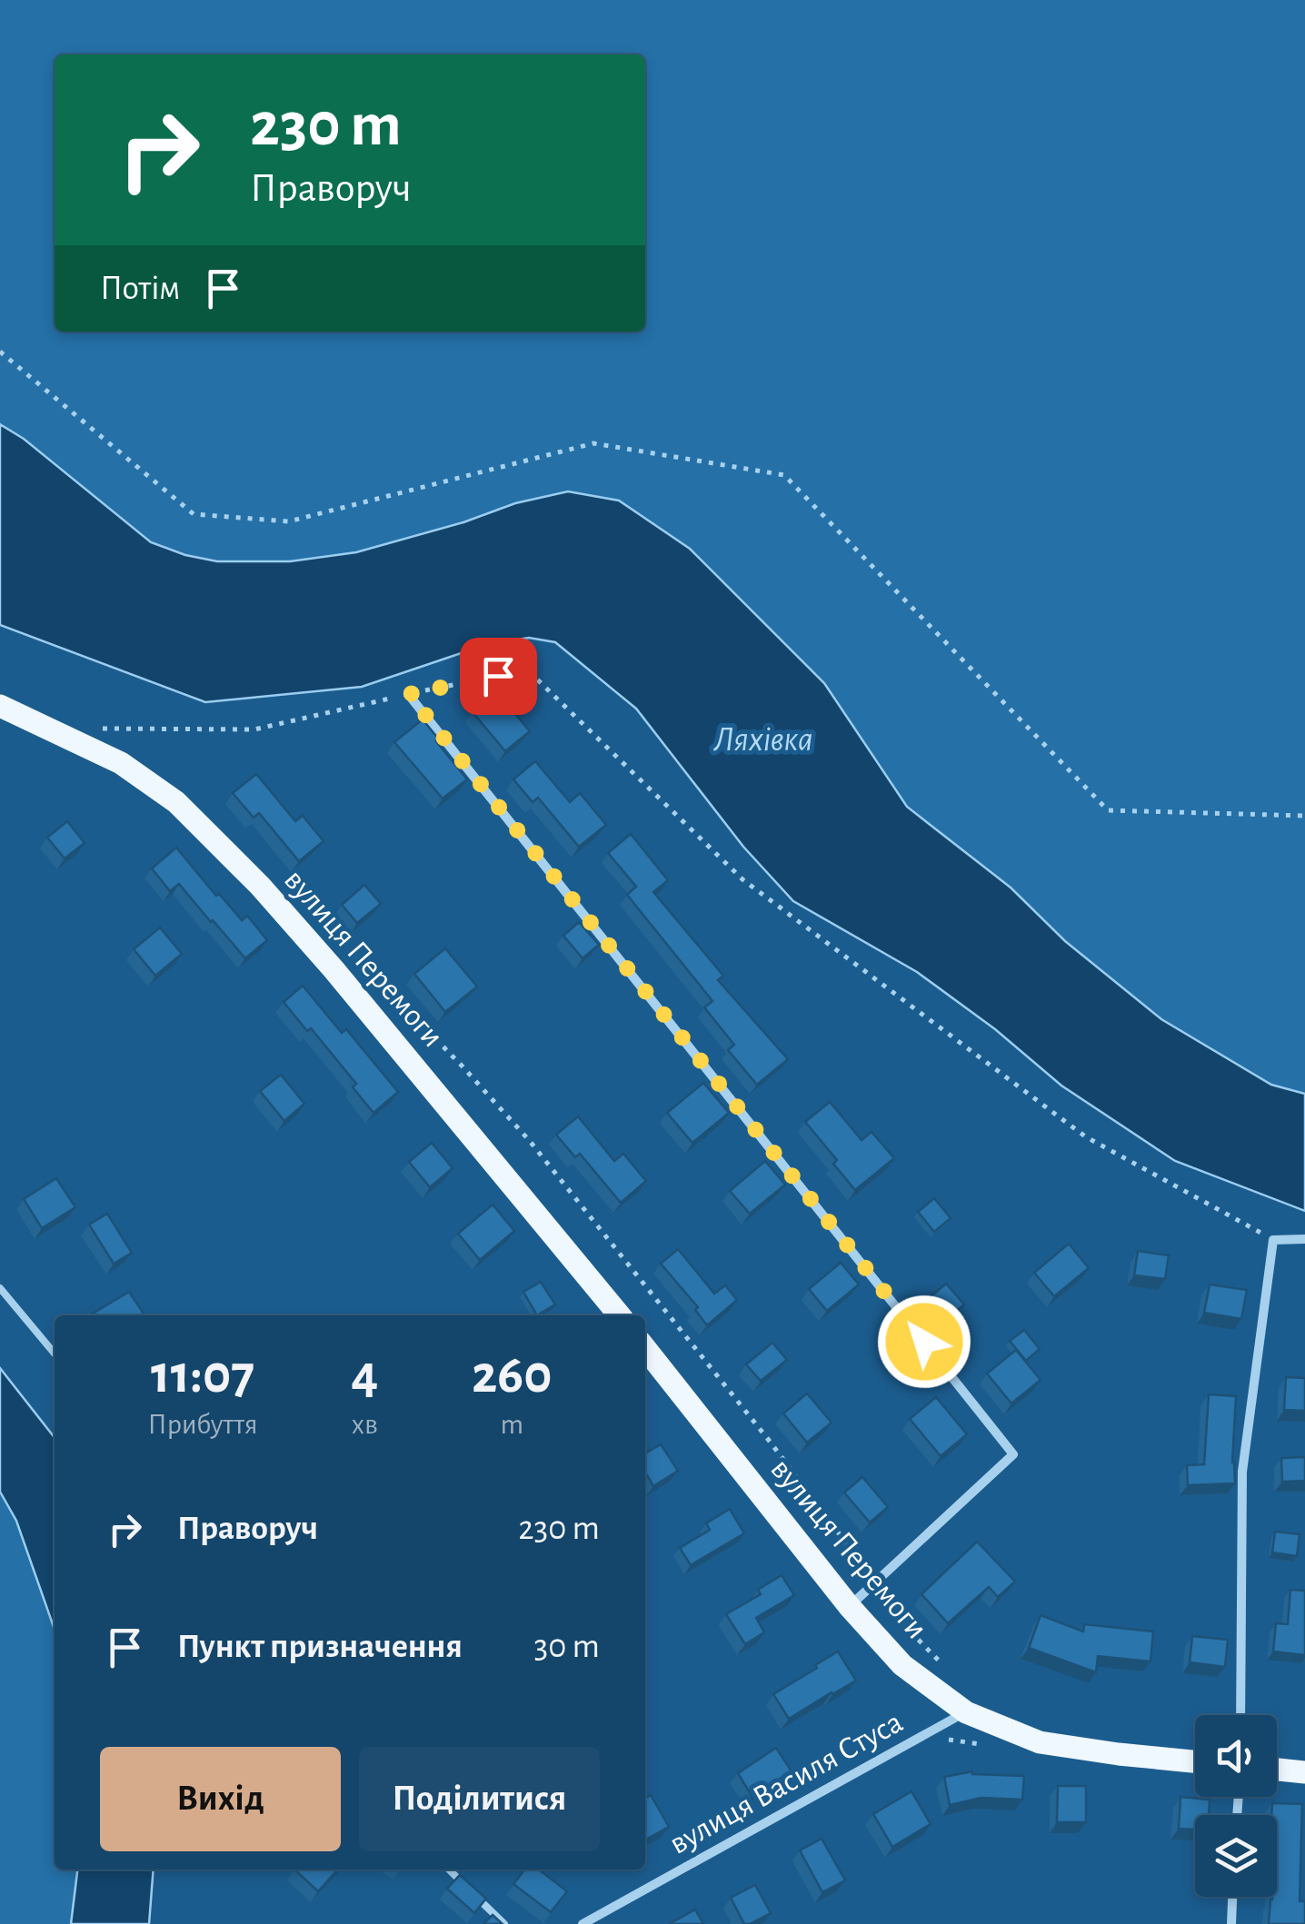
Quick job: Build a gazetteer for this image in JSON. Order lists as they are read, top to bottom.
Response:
{
  "streets": {
    "main road": ["вулиця Перемоги"],
    "street": ["вулиця Василя Стуса"]
  },
  "crossings": [
    ["вулиця Перемоги", "вулиця Василя Стуса"]
  ],
  "water": ["Ляхівка"],
  "page": {
    "turn": ["230 m", "Праворуч"],
    "then": "Потім",
    "eta": [
      "11:07",
      "Прибуття",
      "4",
      "хв",
      "260",
      "m"
    ],
    "list": [
      {
        "name": "Праворуч",
        "value": "230 m"
      },
      {
        "name": "Пункт призначення",
        "value": "30 m"
      }
    ],
    "buttons": ["Вихід", "Поділитися"]
  }
}
